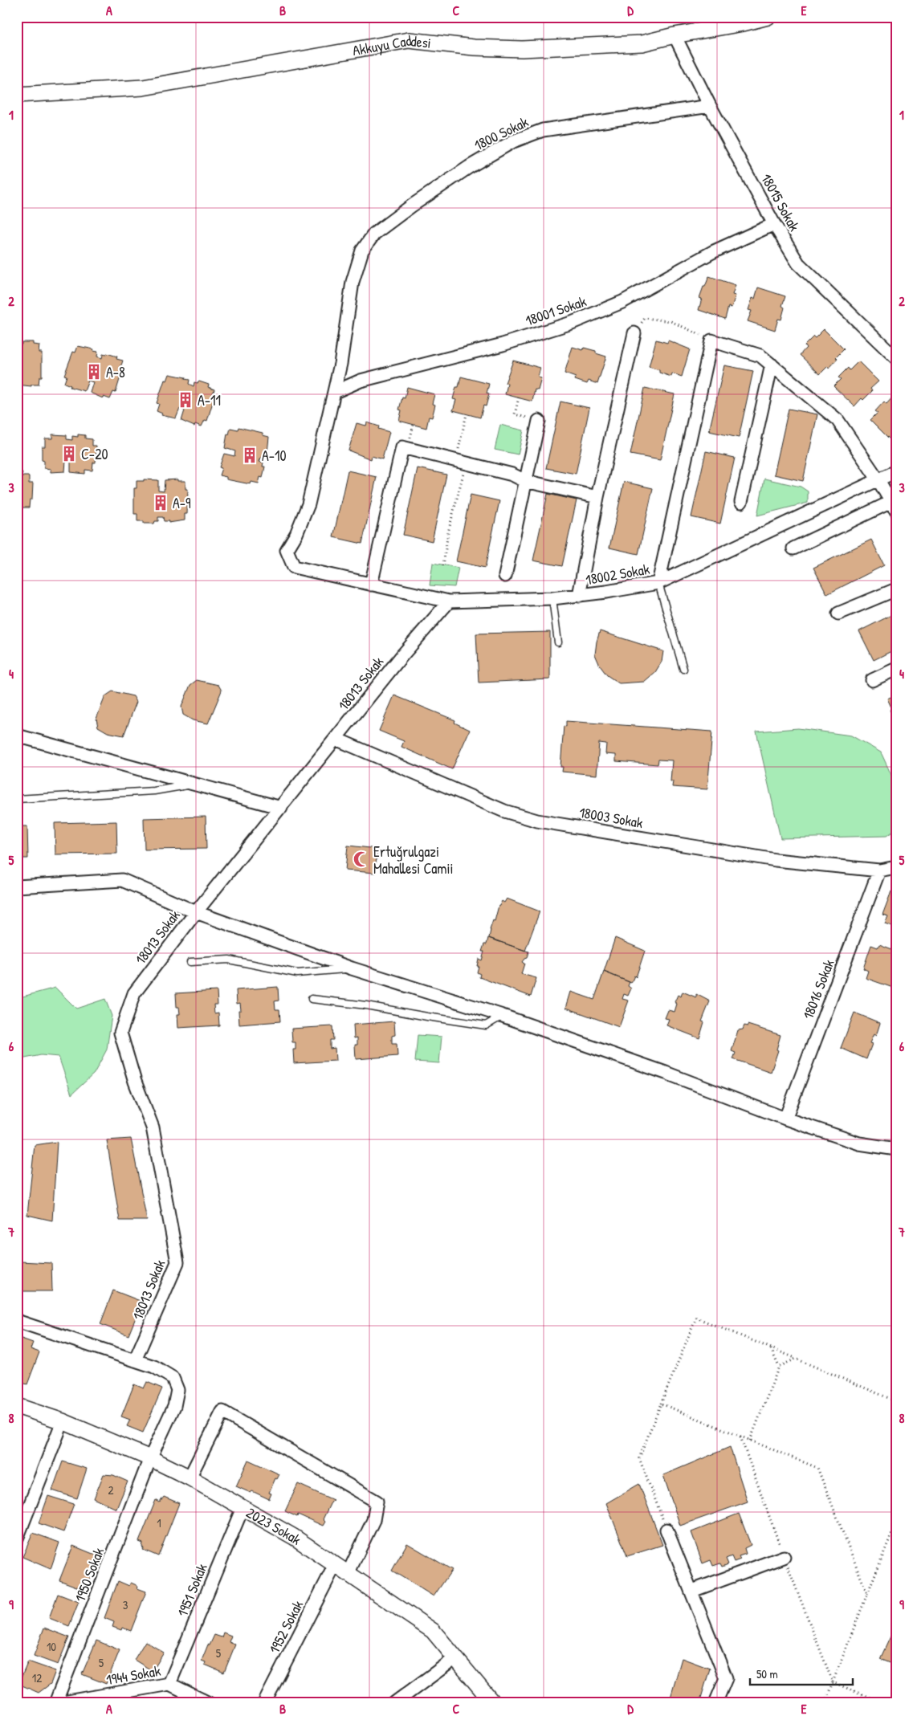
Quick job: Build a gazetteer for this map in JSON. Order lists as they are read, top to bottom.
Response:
{
  "streets": {
    "street": [
      "Akkuyu Caddesi",
      "1800 Sokak",
      "18015 Sokak",
      "18001 Sokak",
      "18002 Sokak",
      "18013 Sokak",
      "18003 Sokak",
      "18016 Sokak",
      "2023 Sokak",
      "1950 Sokak",
      "1951 Sokak",
      "1952 Sokak",
      "1944 Sokak"
    ]
  },
  "crossings": [
    ["Akkuyu Caddesi", "18015 Sokak"],
    ["1800 Sokak", "18015 Sokak"],
    ["1800 Sokak", "18001 Sokak"],
    ["1800 Sokak", "18002 Sokak"],
    ["18015 Sokak", "18001 Sokak"],
    ["18001 Sokak", "18002 Sokak"],
    ["18002 Sokak", "18013 Sokak"],
    ["18013 Sokak", "18003 Sokak"],
    ["18013 Sokak", "1950 Sokak"],
    ["18003 Sokak", "18016 Sokak"],
    ["2023 Sokak", "1950 Sokak"],
    ["2023 Sokak", "1951 Sokak"],
    ["2023 Sokak", "1952 Sokak"],
    ["1951 Sokak", "1944 Sokak"]
  ],
  "places": {
    "building": [
      "A-8",
      "A-11",
      "C-20",
      "A-10",
      "A-9"
    ],
    "mosque": ["Ertuğrulgazi Mahallesi Camii"]
  },
  "house_numbers": [
    "2",
    "1",
    "3",
    "10",
    "5",
    "5",
    "12"
  ],
  "scale_bar": "50 m",
  "grid": {
    "columns": [
      "A",
      "B",
      "C",
      "D",
      "E"
    ],
    "rows": [
      "1",
      "2",
      "3",
      "4",
      "5",
      "6",
      "7",
      "8",
      "9"
    ]
  }
}
